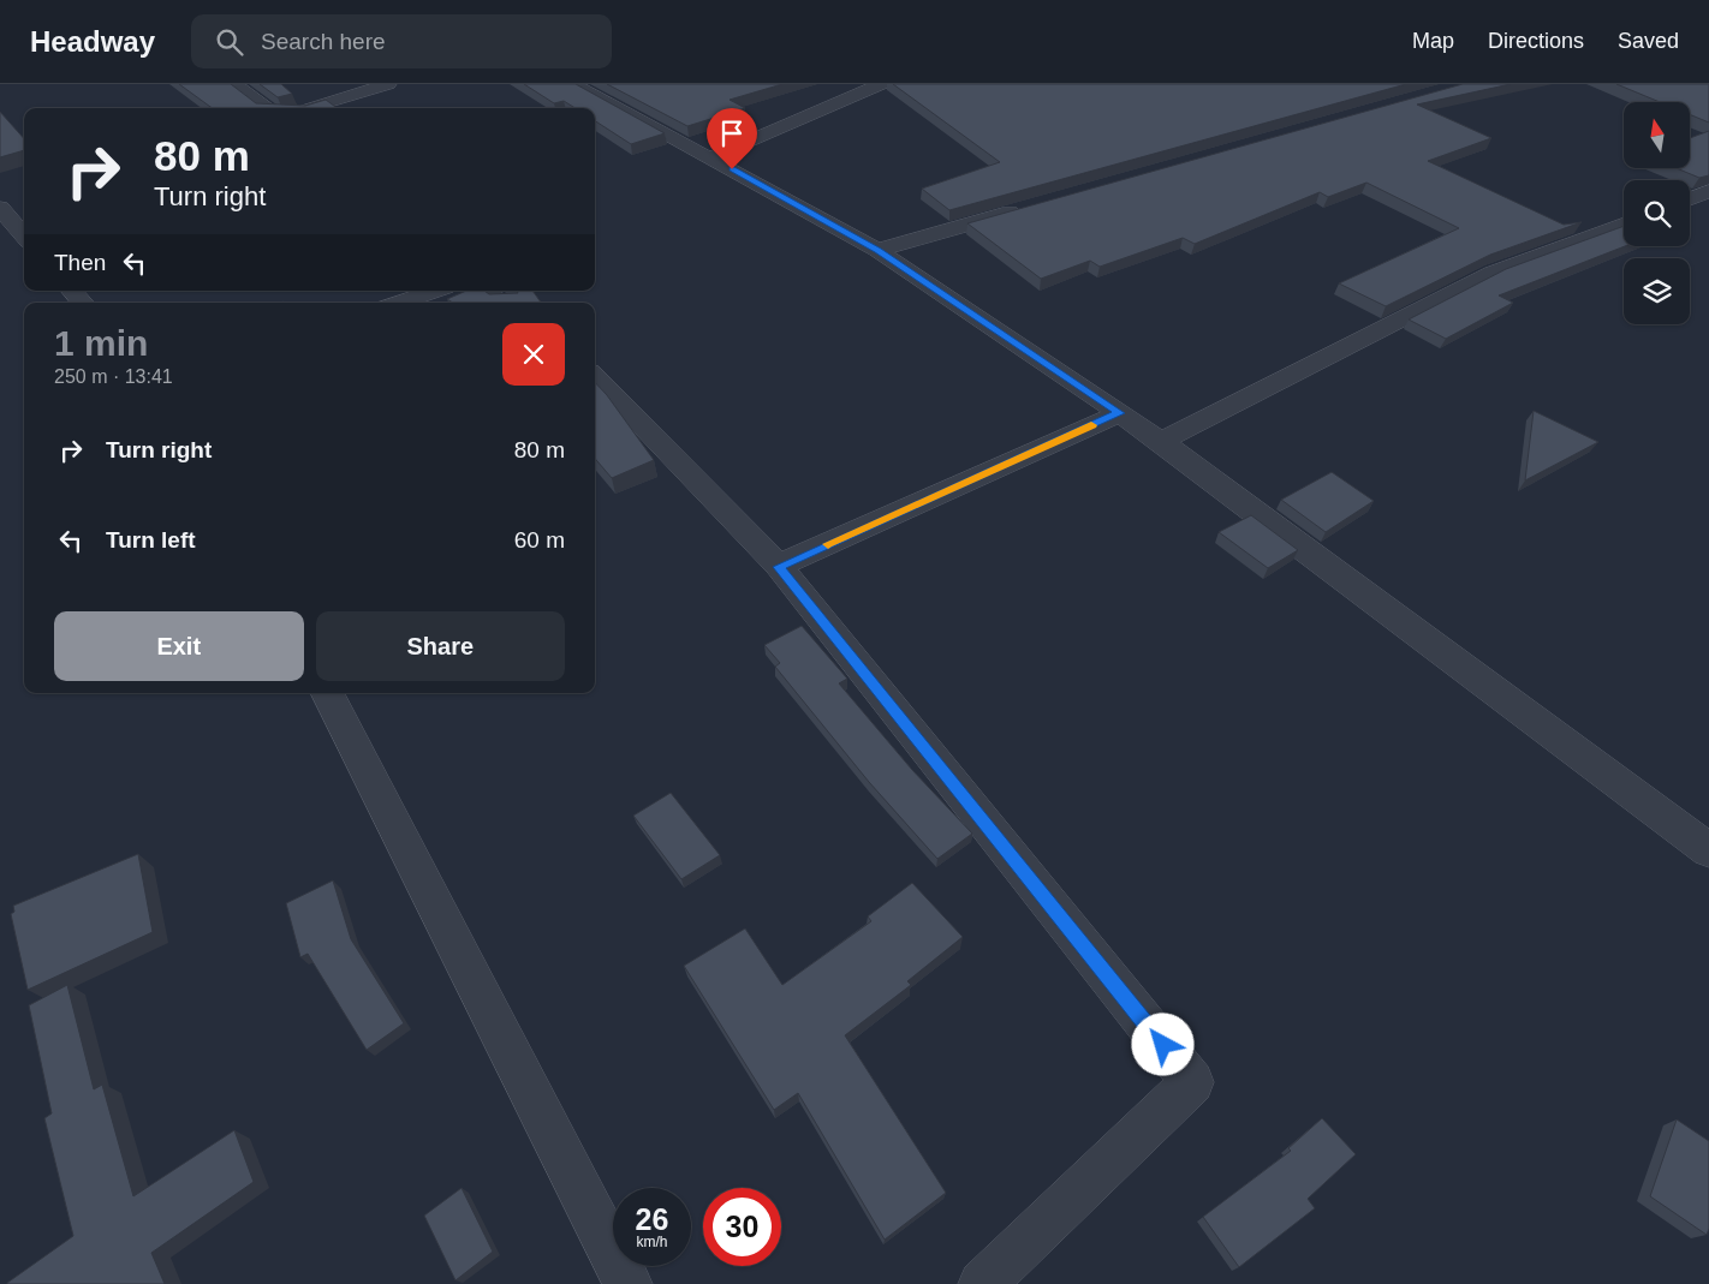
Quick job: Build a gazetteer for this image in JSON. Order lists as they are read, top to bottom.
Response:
{
  "north": "top",
  "page": {
    "header": "Headway",
    "search": "Search here",
    "nav": ["Map", "Directions", "Saved"],
    "turn": ["80 m", "Turn right"],
    "then": "Then",
    "heading": ["1 min", "250 m · 13:41"],
    "list": [
      {
        "name": "Turn right",
        "value": "80 m"
      },
      {
        "name": "Turn left",
        "value": "60 m"
      }
    ],
    "buttons": ["Exit", "Share"],
    "speed": "26 km/h",
    "limit": "30"
  }
}
